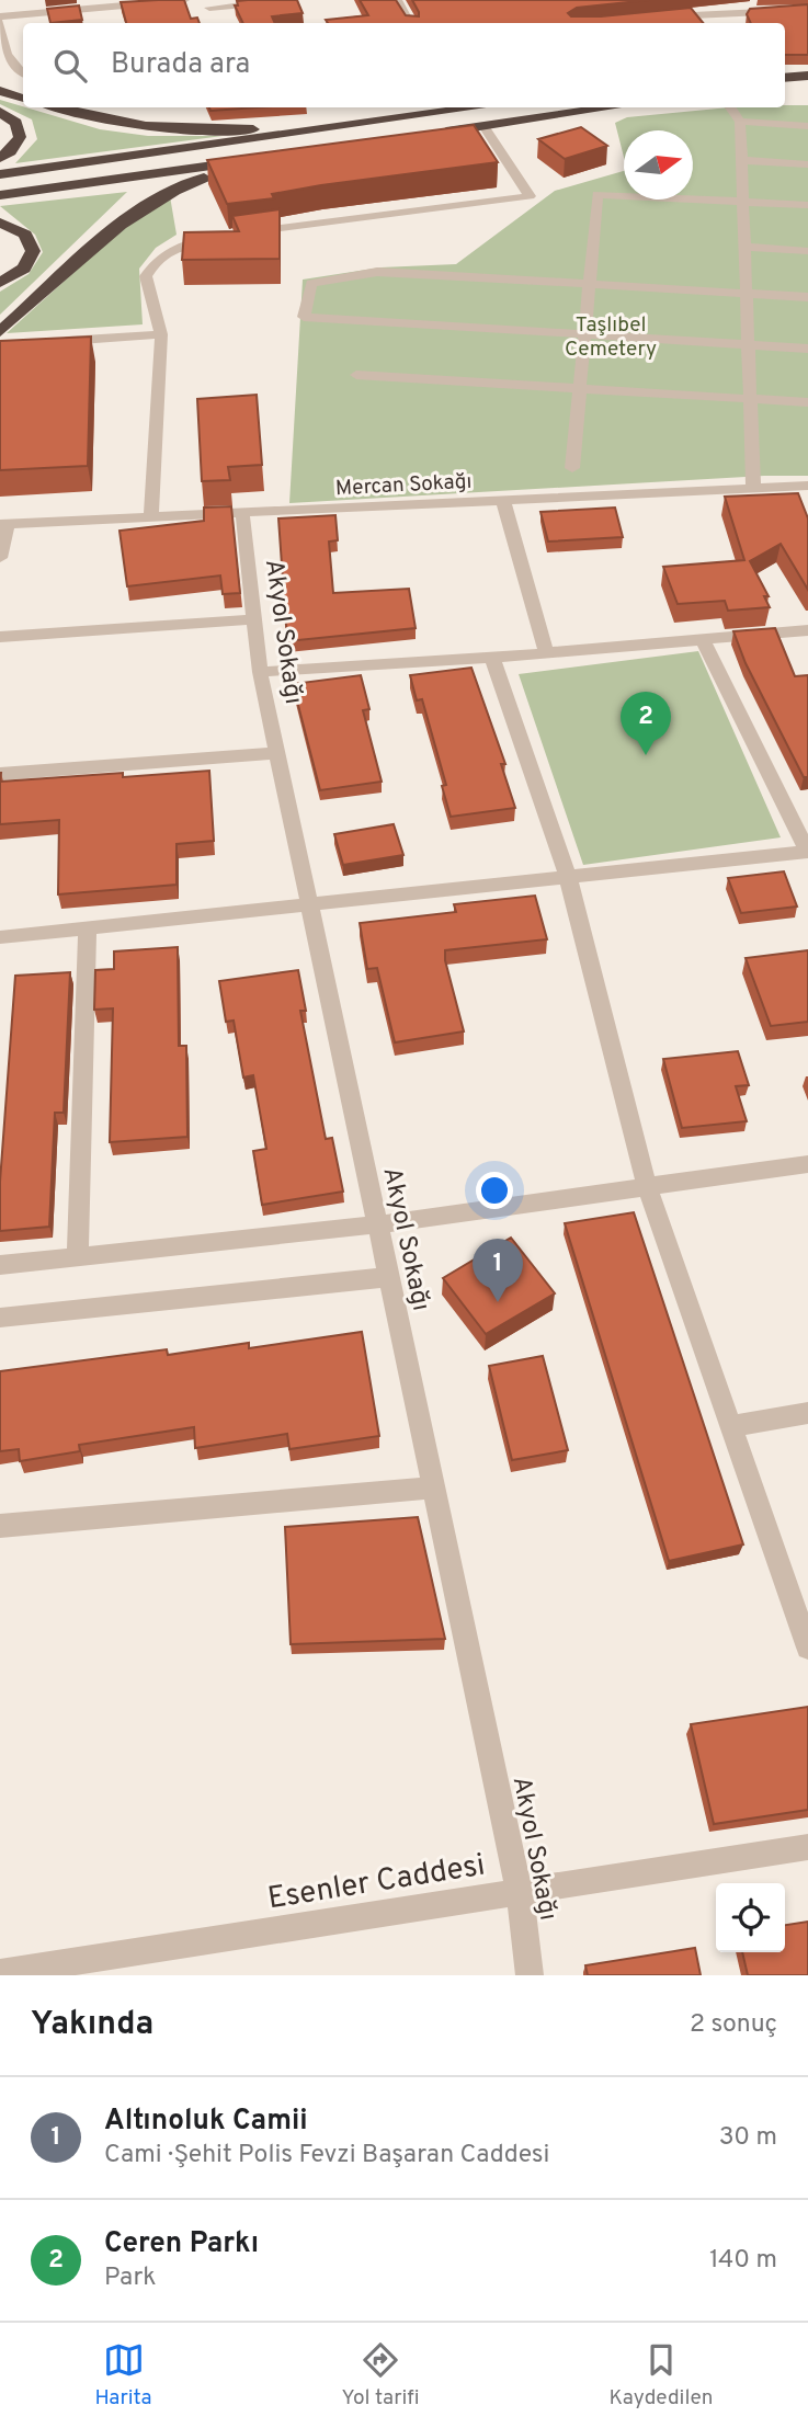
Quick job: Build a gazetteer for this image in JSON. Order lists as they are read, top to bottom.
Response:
{
  "streets": {
    "street": ["Mercan Sokağı", "Akyol Sokağı", "Esenler Caddesi"]
  },
  "crossings": [
    ["Mercan Sokağı", "Akyol Sokağı"],
    ["Akyol Sokağı", "Esenler Caddesi"]
  ],
  "parks": ["Taşlıbel Cemetery"],
  "north": "right",
  "page": {
    "search": "Burada ara",
    "pins": ["2", "1"],
    "heading": ["Yakında", "2 sonuç"],
    "list": [
      {
        "mark": "1",
        "name": "Altınoluk Camii",
        "note": "Cami · Şehit Polis Fevzi Başaran Caddesi",
        "value": "30 m"
      },
      {
        "mark": "2",
        "name": "Ceren Parkı",
        "note": "Park",
        "value": "140 m"
      }
    ],
    "nav": ["Harita", "Yol tarifi", "Kaydedilen"]
  }
}
